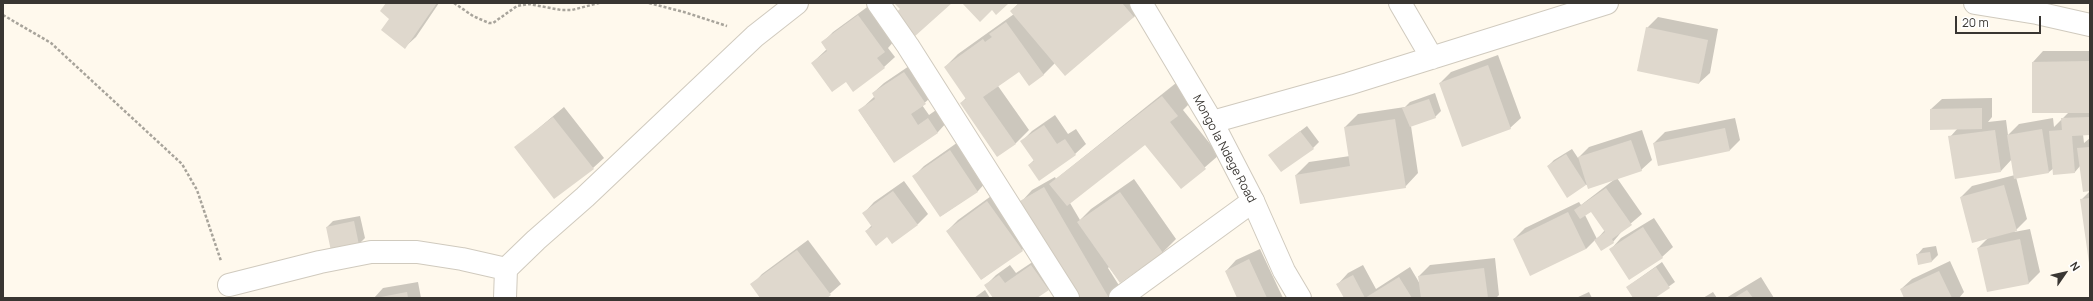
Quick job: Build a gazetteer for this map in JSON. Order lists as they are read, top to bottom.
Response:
{
  "streets": {
    "street": ["Mongo la Ndege Road"]
  },
  "scale_bar": "20 m",
  "north": "top right"
}
